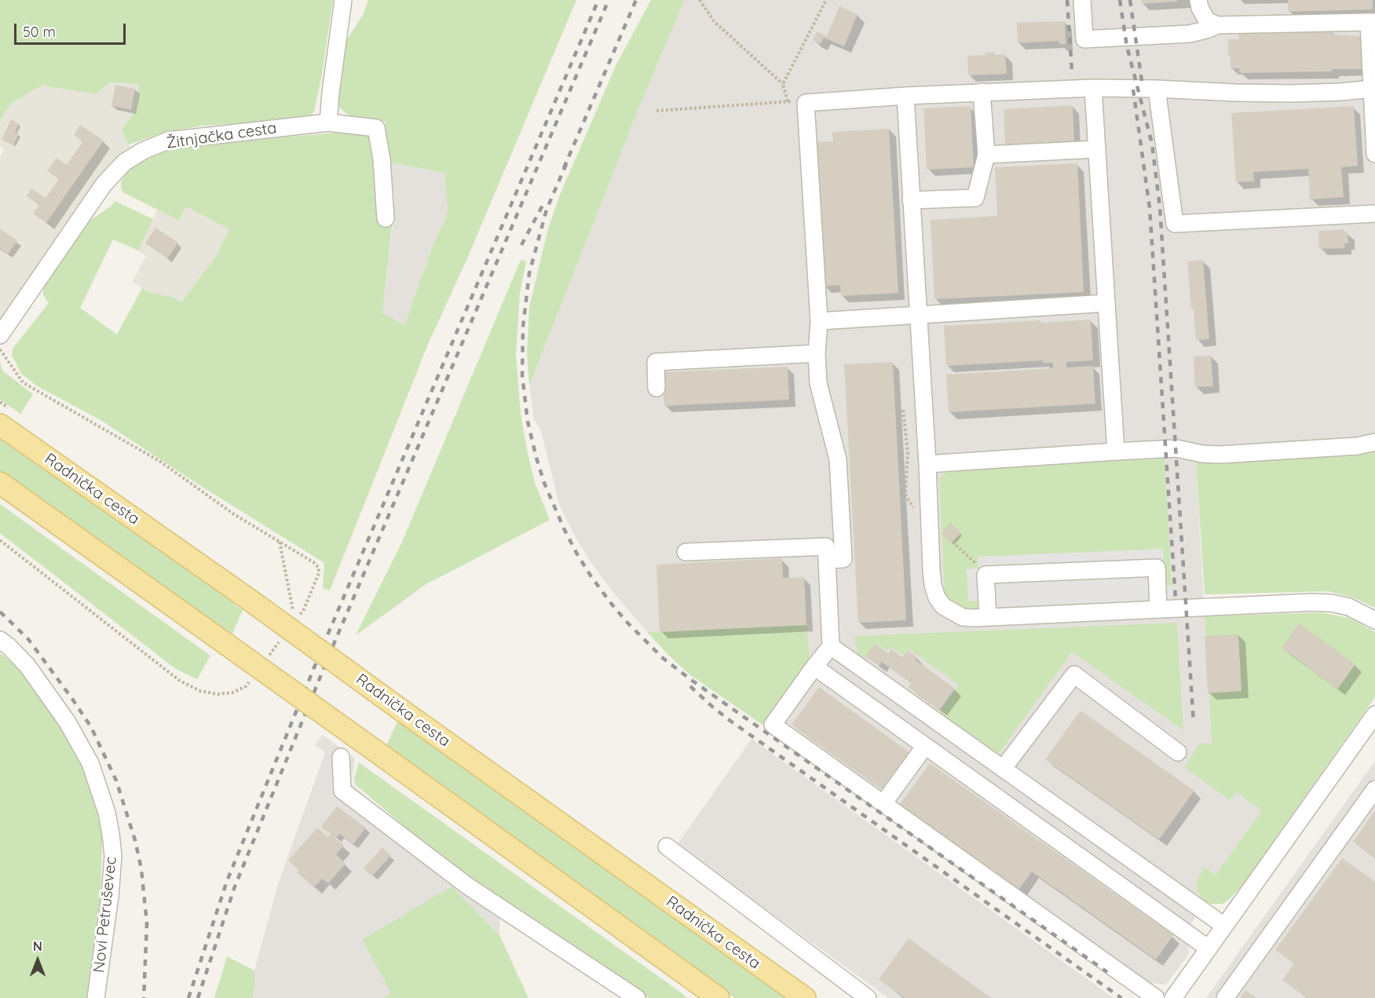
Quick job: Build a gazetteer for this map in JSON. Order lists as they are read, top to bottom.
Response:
{
  "streets": {
    "main road": ["Radnička cesta"],
    "street": ["Žitnjačka cesta", "Novi Petruševec"]
  },
  "scale_bar": "50 m",
  "north": "top"
}
